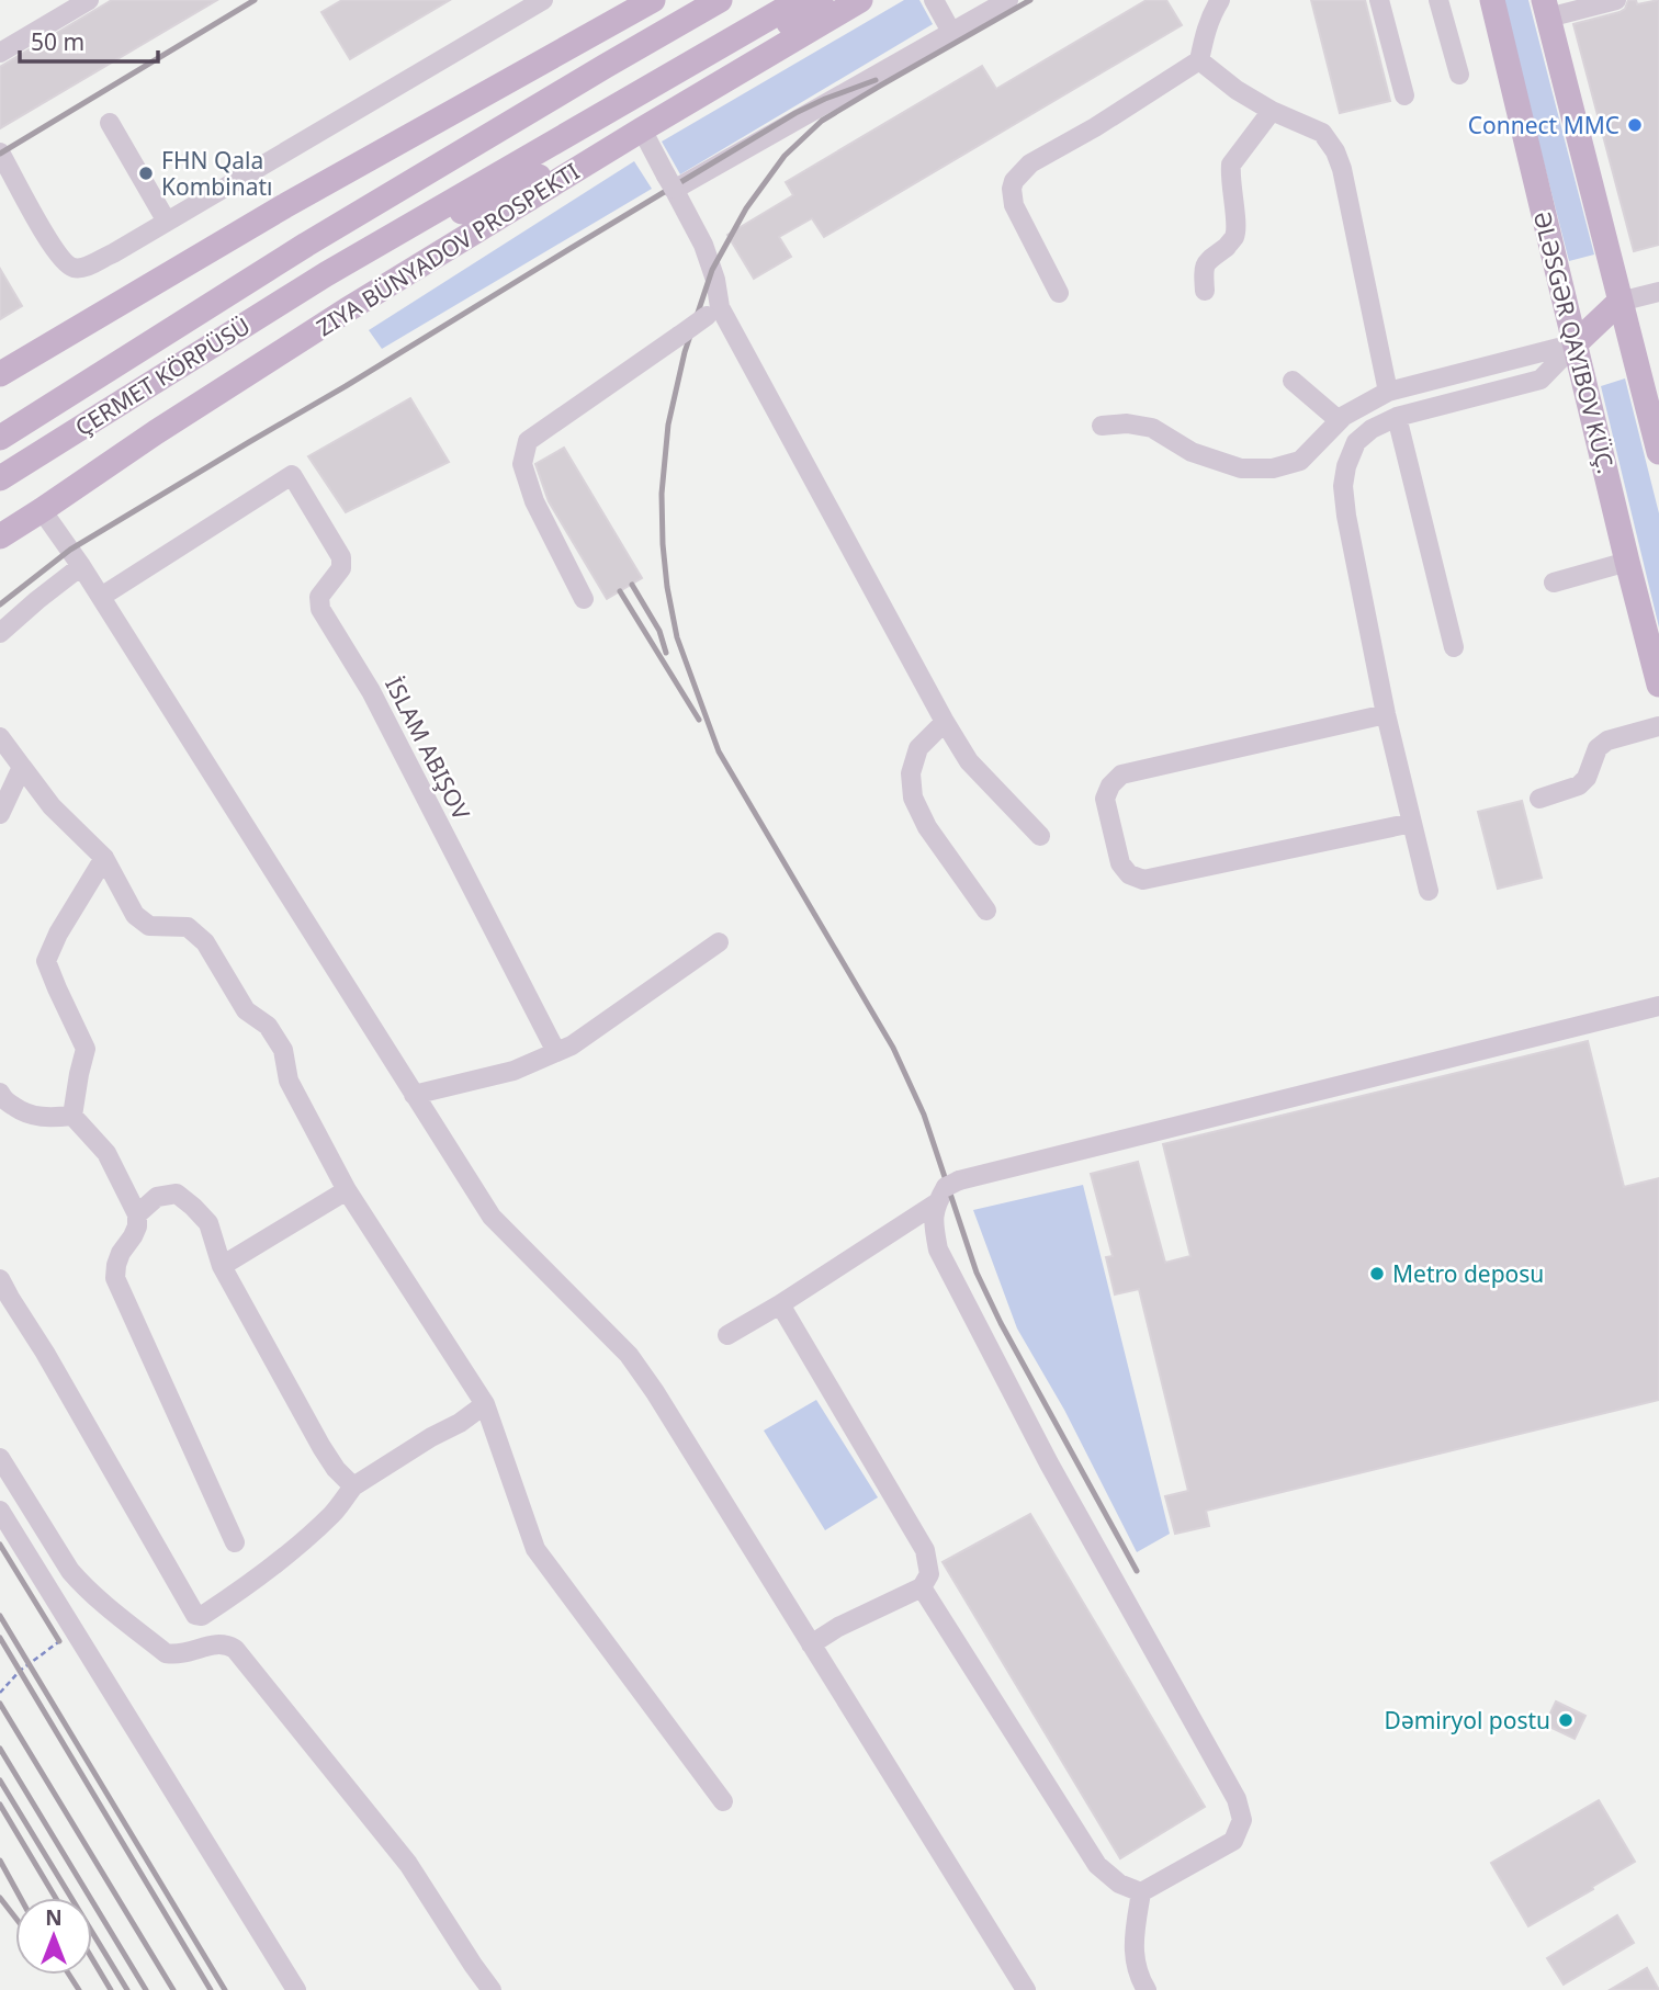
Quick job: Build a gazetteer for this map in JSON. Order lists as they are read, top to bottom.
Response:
{
  "streets": {
    "main road": ["ZIYA BÜNYADOV PROSPEKTI", "ÇERMET KÖRPÜSÜ"]
  },
  "crossings": [
    ["ZIYA BÜNYADOV PROSPEKTI", "ÇERMET KÖRPÜSÜ"]
  ],
  "places": [
    "Connect MMC",
    "FHN Qala Kombinatı",
    "Metro deposu",
    "Dəmiryol postu"
  ],
  "scale_bar": "50 m",
  "north": "top"
}
